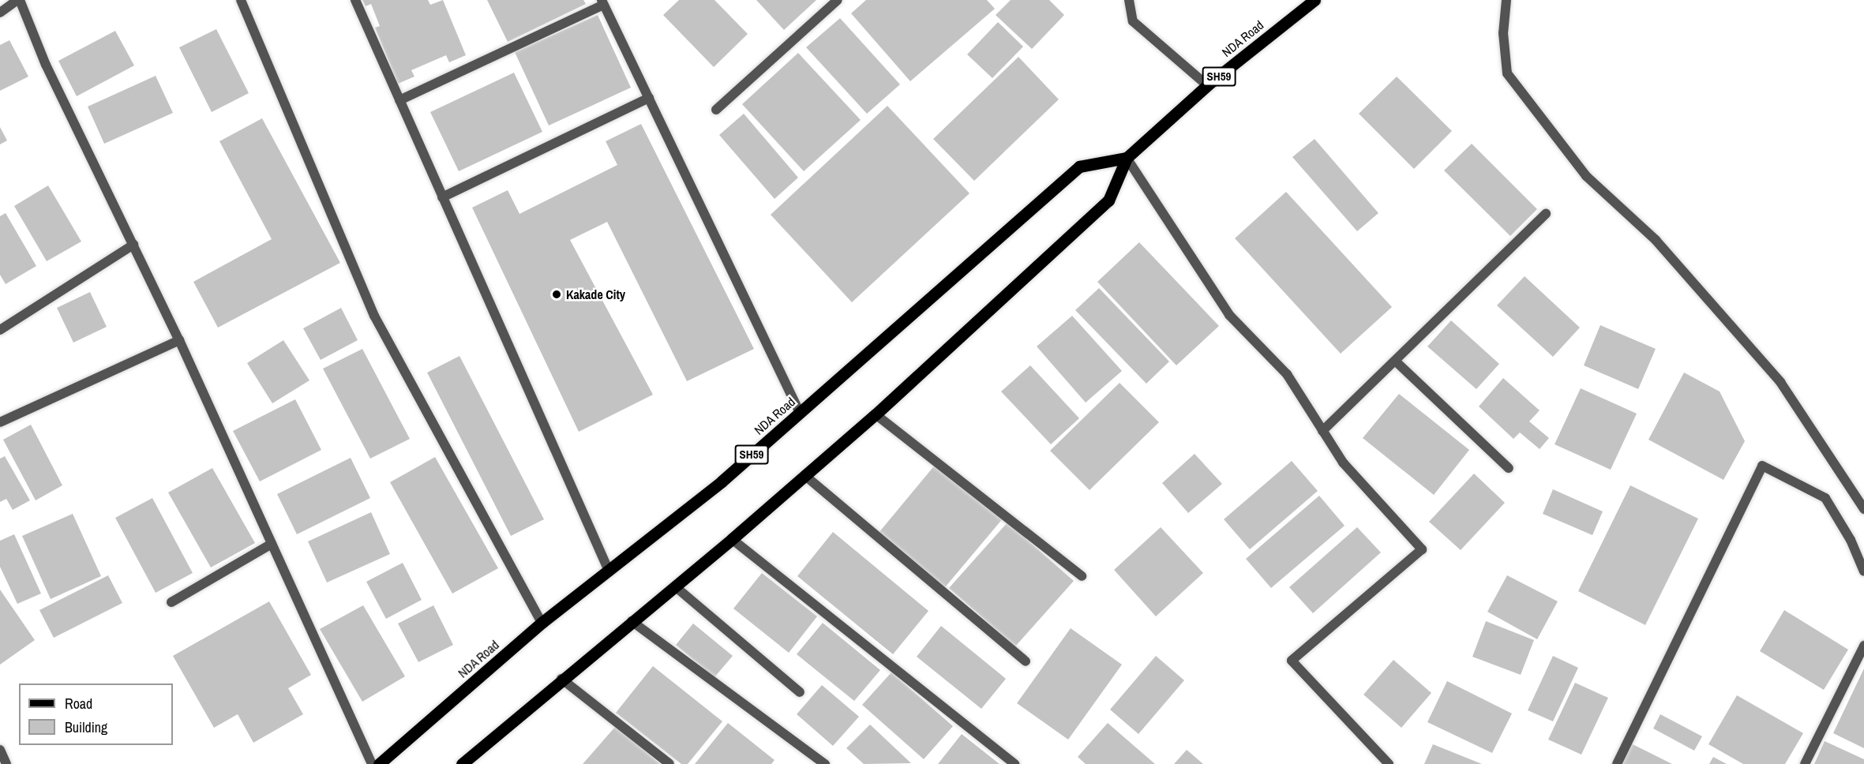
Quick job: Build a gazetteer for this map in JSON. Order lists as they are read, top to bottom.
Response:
{
  "streets": {
    "main road": ["NDA Road", "SH59"]
  },
  "places": ["Kakade City"],
  "legend": ["Road", "Building"]
}
